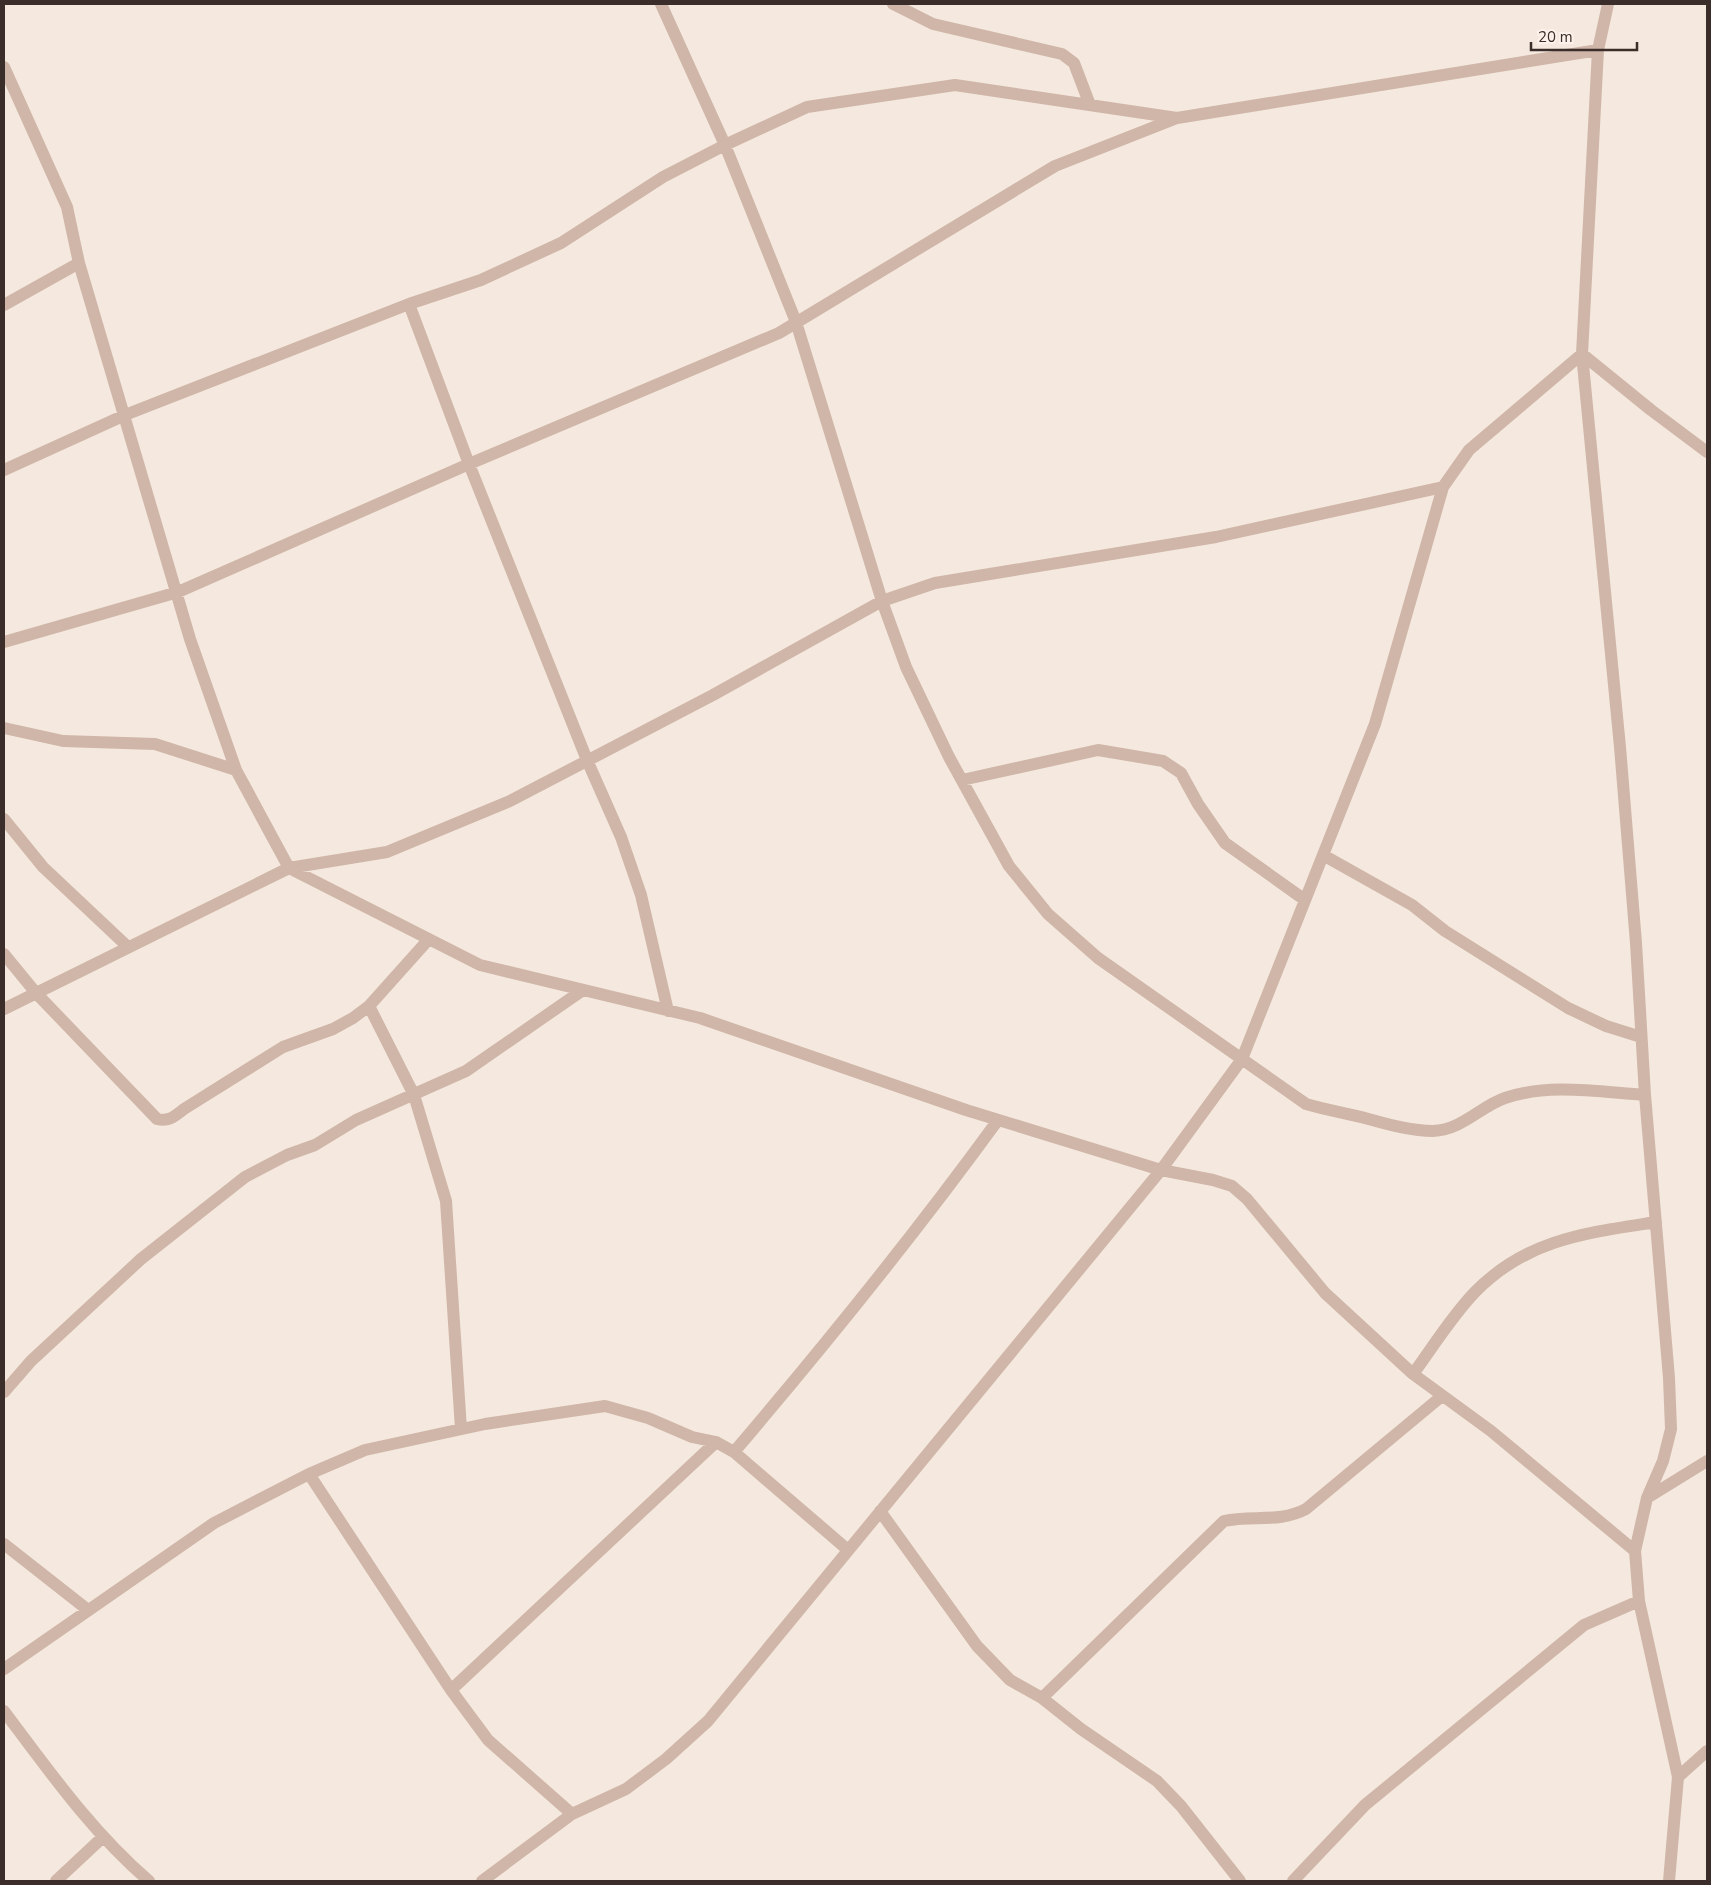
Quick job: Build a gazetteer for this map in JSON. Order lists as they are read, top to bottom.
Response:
{
  "scale_bar": "20 m"
}
